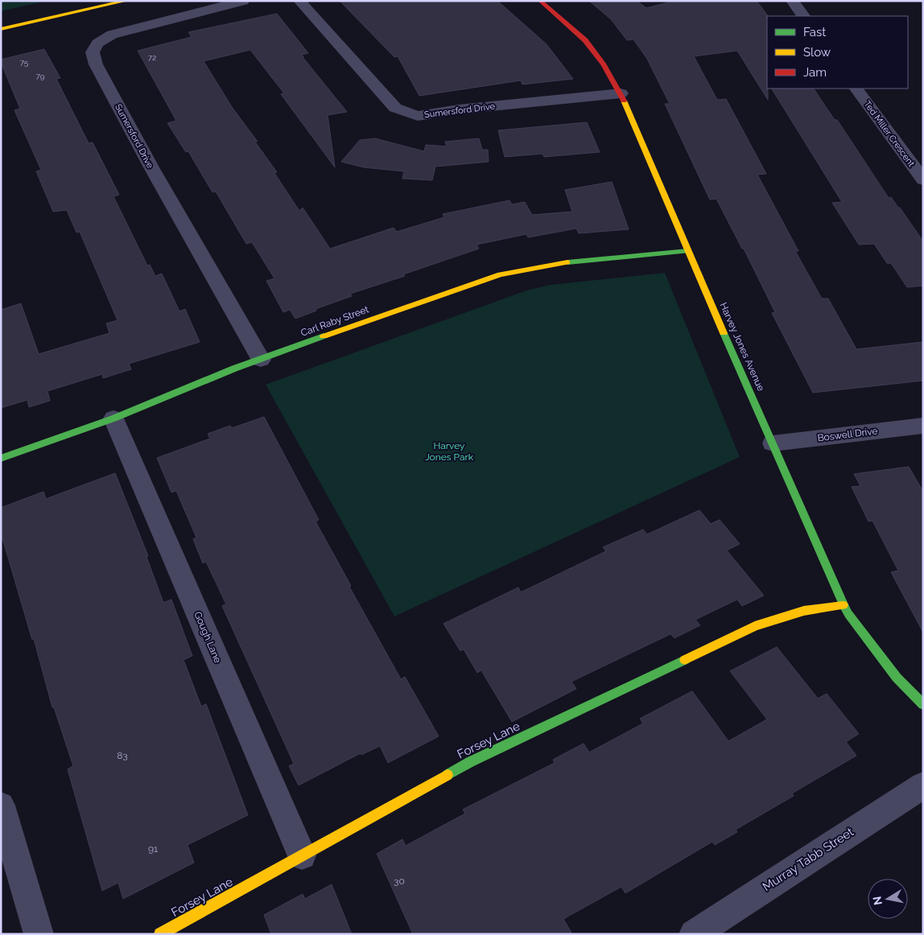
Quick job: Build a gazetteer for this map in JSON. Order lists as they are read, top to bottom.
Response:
{
  "streets": {
    "street": [
      "Sumersford Drive",
      "Ted Miller Crescent",
      "Carl Raby Street",
      "Harvey Jones Avenue",
      "Boswell Drive",
      "Gough Lane",
      "Forsey Lane",
      "Murray Tabb Street"
    ]
  },
  "crossings": [
    ["Sumersford Drive", "Carl Raby Street"],
    ["Sumersford Drive", "Harvey Jones Avenue"],
    ["Carl Raby Street", "Harvey Jones Avenue"],
    ["Carl Raby Street", "Gough Lane"],
    ["Harvey Jones Avenue", "Boswell Drive"],
    ["Harvey Jones Avenue", "Forsey Lane"],
    ["Gough Lane", "Forsey Lane"]
  ],
  "parks": ["Harvey Jones Park"],
  "house_numbers": [
    "72",
    "75",
    "79",
    "83",
    "91",
    "30"
  ],
  "legend": ["Fast", "Slow", "Jam"],
  "north": "left"
}
